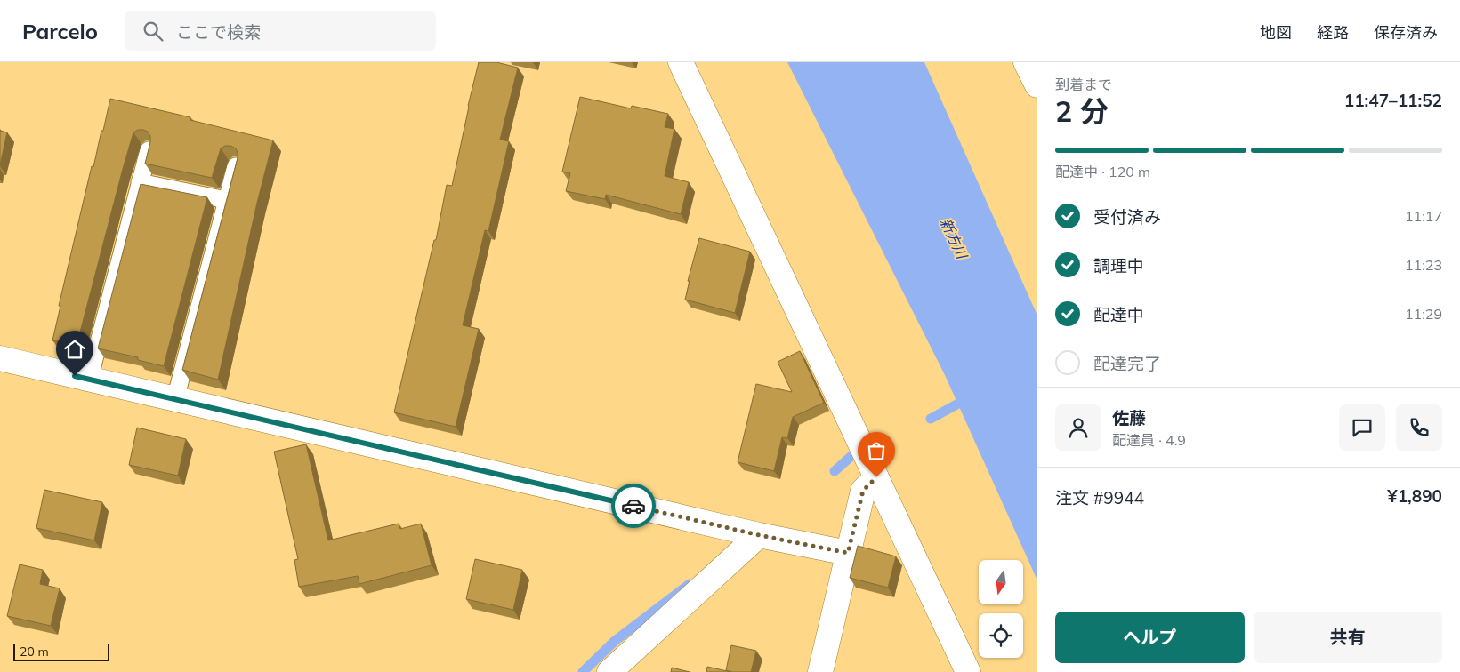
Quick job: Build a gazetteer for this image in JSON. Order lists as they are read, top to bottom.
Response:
{
  "water": ["新方川"],
  "scale_bar": "20 m",
  "north": "bottom",
  "page": {
    "header": "Parcelo",
    "search": "ここで検索",
    "nav": ["地図", "経路", "保存済み"],
    "heading": ["2 分", "到着まで", "11:47–11:52"],
    "panel": [
      "佐藤",
      "配達員 · 4.9",
      "注文 #9944",
      "¥1,890"
    ],
    "bar": "配達中 · 120 m",
    "list": [
      ["受付済み", "11:17"],
      ["調理中", "11:23"],
      ["配達中", "11:29"],
      "配達完了"
    ],
    "buttons": ["ヘルプ", "共有"],
    "scale": "20 m"
  }
}
